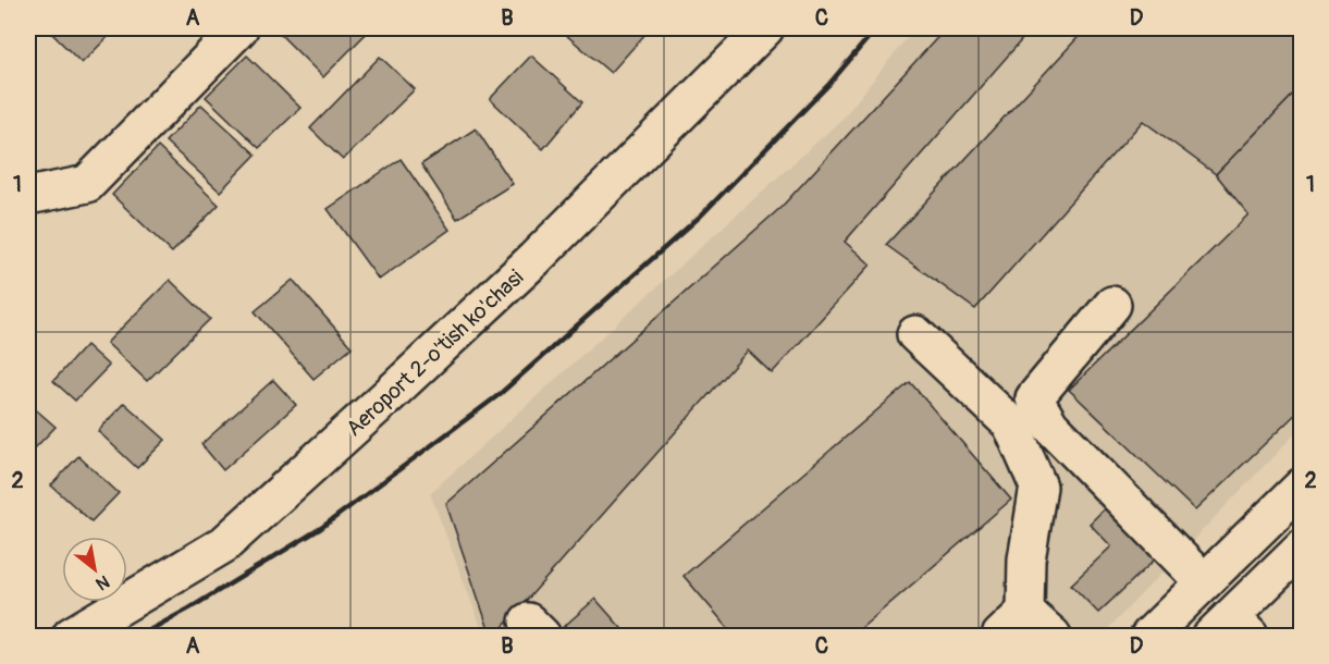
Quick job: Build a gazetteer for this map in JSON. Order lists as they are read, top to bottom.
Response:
{
  "streets": {
    "street": ["Aeroport 2-o'tish ko'chasi"]
  },
  "north": "bottom right",
  "grid": {
    "columns": [
      "A",
      "B",
      "C",
      "D"
    ],
    "rows": ["1", "2"]
  }
}
